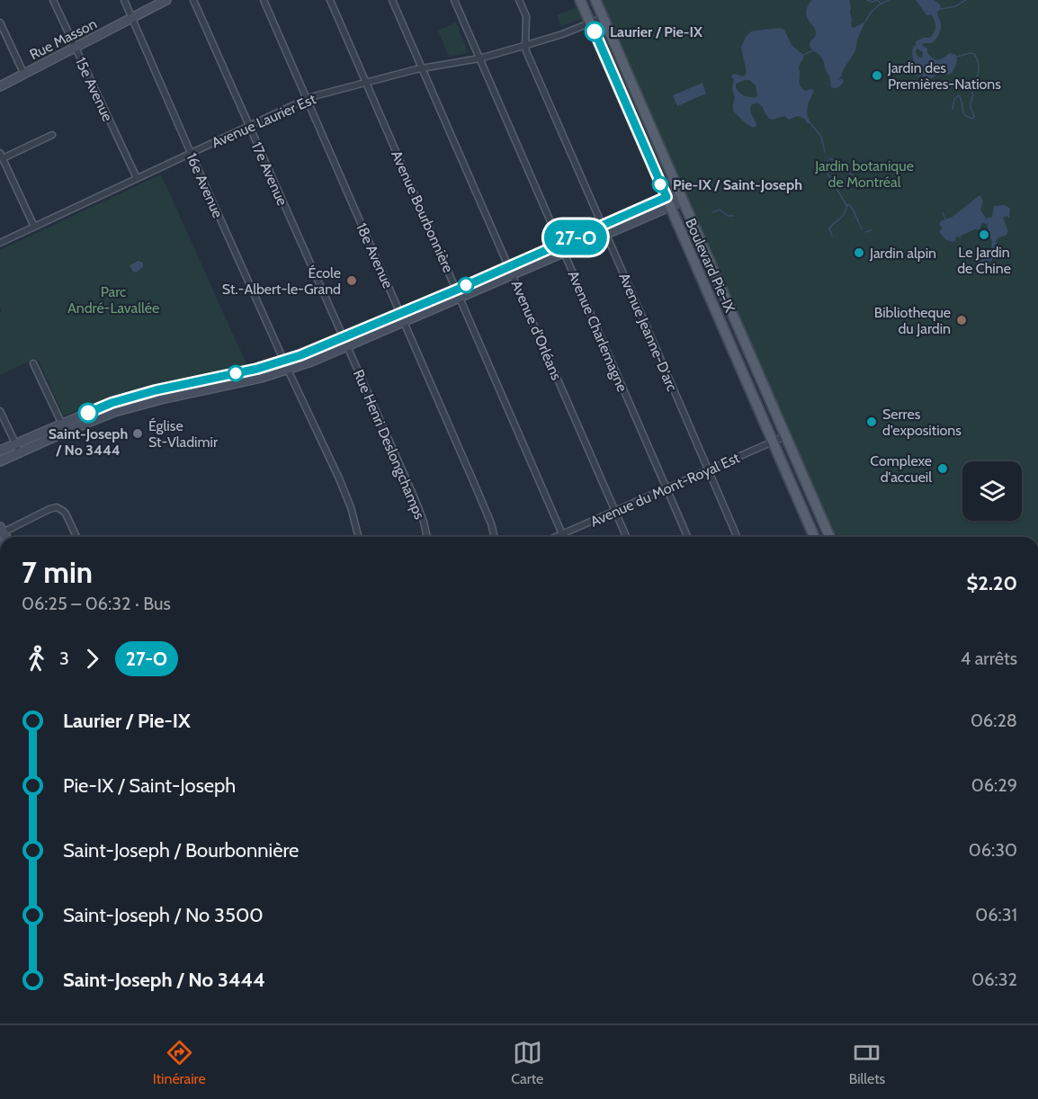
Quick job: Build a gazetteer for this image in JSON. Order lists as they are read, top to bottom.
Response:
{
  "streets": {
    "main road": ["Rue Masson", "Boulevard Pie-IX"],
    "street": [
      "15e Avenue",
      "Avenue Laurier Est",
      "17e Avenue",
      "16e Avenue",
      "Avenue Bourbonnière",
      "18e Avenue",
      "Avenue d'Orléans",
      "Avenue Charlemagne",
      "Avenue Jeanne-D'arc",
      "Rue Henri Deslongchamps",
      "Avenue du Mont-Royal Est"
    ]
  },
  "crossings": [
    ["Rue Masson", "15e Avenue"],
    ["Rue Masson", "16e Avenue"],
    ["15e Avenue", "Avenue Laurier Est"],
    ["Avenue Laurier Est", "17e Avenue"],
    ["Avenue Laurier Est", "16e Avenue"],
    ["Avenue Laurier Est", "Avenue Bourbonnière"],
    ["Avenue Laurier Est", "18e Avenue"],
    ["Avenue Laurier Est", "Boulevard Pie-IX"],
    ["Avenue Laurier Est", "Avenue d'Orléans"],
    ["Avenue Laurier Est", "Avenue Charlemagne"],
    ["Avenue Laurier Est", "Avenue Jeanne-D'arc"],
    ["17e Avenue", "Rue Henri Deslongchamps"],
    ["Avenue Bourbonnière", "Avenue du Mont-Royal Est"],
    ["Boulevard Pie-IX", "Avenue du Mont-Royal Est"],
    ["Avenue d'Orléans", "Avenue du Mont-Royal Est"],
    ["Avenue Charlemagne", "Avenue du Mont-Royal Est"],
    ["Avenue Jeanne-D'arc", "Avenue du Mont-Royal Est"]
  ],
  "parks": ["Jardin botanique de Montréal", "Parc André-Lavallée"],
  "places": [
    "Laurier / Pie-IX",
    "Jardin des Premières-Nations",
    "Pie-IX / Saint-Joseph",
    "Le Jardin de Chine",
    "Jardin alpin",
    "École St.-Albert-le-Grand",
    "Bibliotheque du Jardin",
    "Saint-Joseph / No 3444",
    "Serres d'expositions",
    "Église St-Vladimir",
    "Complexe d'accueil"
  ],
  "lines": ["bus line 27-O"],
  "page": {
    "on_map": "27-O",
    "heading": ["7 min", "06:25 – 06:32 · Bus", "$2.20"],
    "legs": ["3", "27-O", "4 arrêts"],
    "list": [
      {
        "name": "Laurier / Pie-IX",
        "value": "06:28"
      },
      {
        "name": "Pie-IX / Saint-Joseph",
        "value": "06:29"
      },
      {
        "name": "Saint-Joseph / Bourbonnière",
        "value": "06:30"
      },
      {
        "name": "Saint-Joseph / No 3500",
        "value": "06:31"
      },
      {
        "name": "Saint-Joseph / No 3444",
        "value": "06:32"
      }
    ],
    "tabs": ["Itinéraire", "Carte", "Billets"]
  }
}
